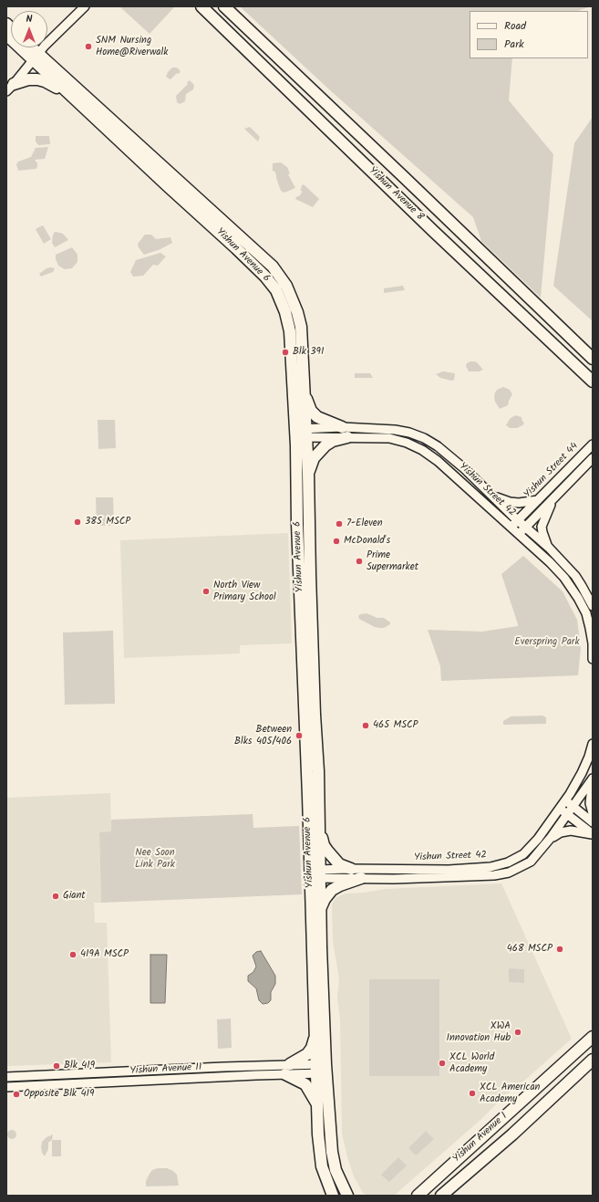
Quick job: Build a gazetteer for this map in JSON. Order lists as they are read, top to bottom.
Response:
{
  "streets": {
    "main road": ["Yishun Avenue 8", "Yishun Avenue 6", "Yishun Avenue 1"],
    "street": ["Yishun Street 44", "Yishun Street 42", "Yishun Avenue 11"]
  },
  "crossings": [
    ["Yishun Avenue 6", "Yishun Street 42"],
    ["Yishun Avenue 6", "Yishun Avenue 11"],
    ["Yishun Street 44", "Yishun Street 42"]
  ],
  "parks": ["Everspring Park", "Nee Soon Link Park"],
  "places": [
    "SNM Nursing Home@Riverwalk",
    "Blk 391",
    "385 MSCP",
    "7-Eleven",
    "McDonald's",
    "Prime Supermarket",
    "North View Primary School",
    "465 MSCP",
    "Between Blks 405/406",
    "Giant",
    "468 MSCP",
    "419A MSCP",
    "XWA Innovation Hub",
    "XCL World Academy",
    "Blk 419",
    "XCL American Academy",
    "Opposite Blk 419"
  ],
  "legend": ["Road", "Park"],
  "north": "top"
}
